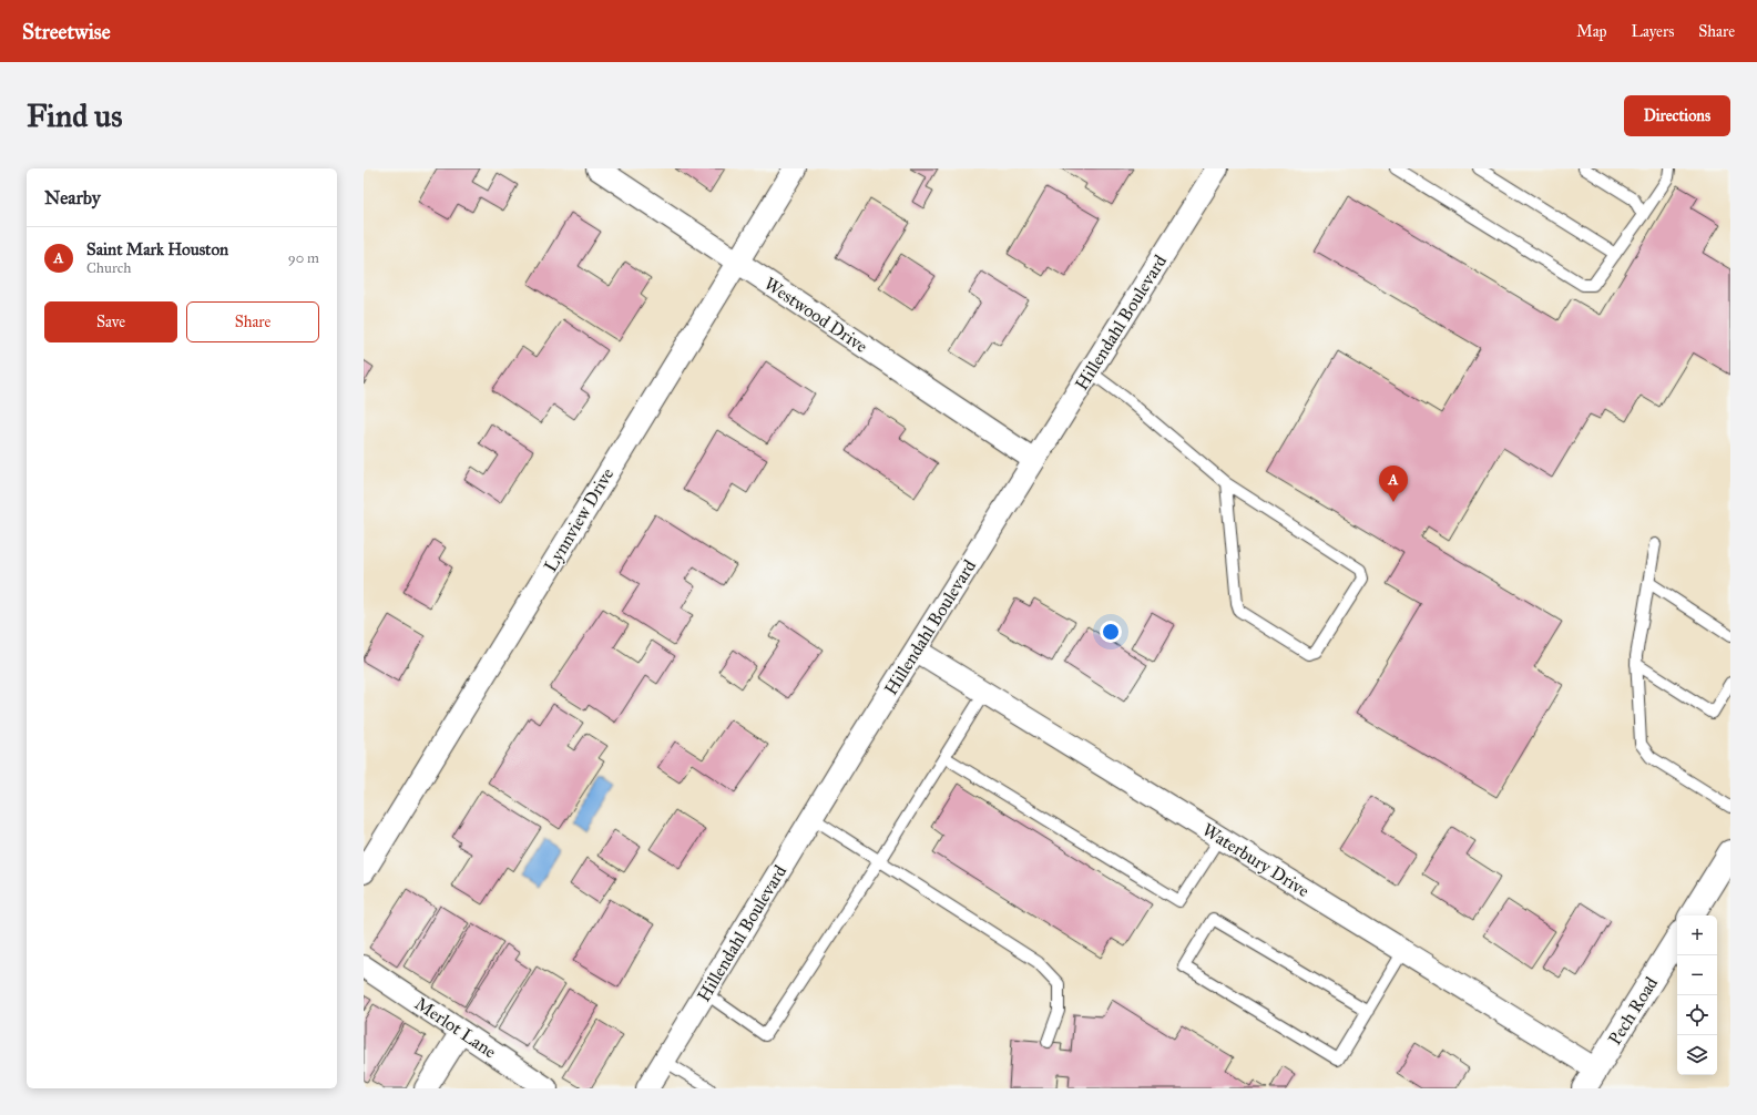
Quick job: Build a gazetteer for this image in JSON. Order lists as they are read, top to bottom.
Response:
{
  "streets": {
    "street": [
      "Westwood Drive",
      "Hillendahl Boulevard",
      "Lynnview Drive",
      "Waterbury Drive",
      "Pech Road",
      "Merlot Lane"
    ]
  },
  "crossings": [
    ["Westwood Drive", "Hillendahl Boulevard"],
    ["Westwood Drive", "Lynnview Drive"],
    ["Hillendahl Boulevard", "Waterbury Drive"],
    ["Waterbury Drive", "Pech Road"]
  ],
  "page": {
    "header": "Streetwise",
    "nav": ["Map", "Layers", "Share"],
    "buttons": [
      "Directions",
      ["Save", "Share"]
    ],
    "title": "Find us",
    "heading": "Nearby",
    "list": [
      {
        "mark": "A",
        "name": "Saint Mark Houston",
        "note": "Church",
        "value": "90 m"
      }
    ],
    "pins": "A",
    "map_buttons": ["+", "−"]
  }
}
